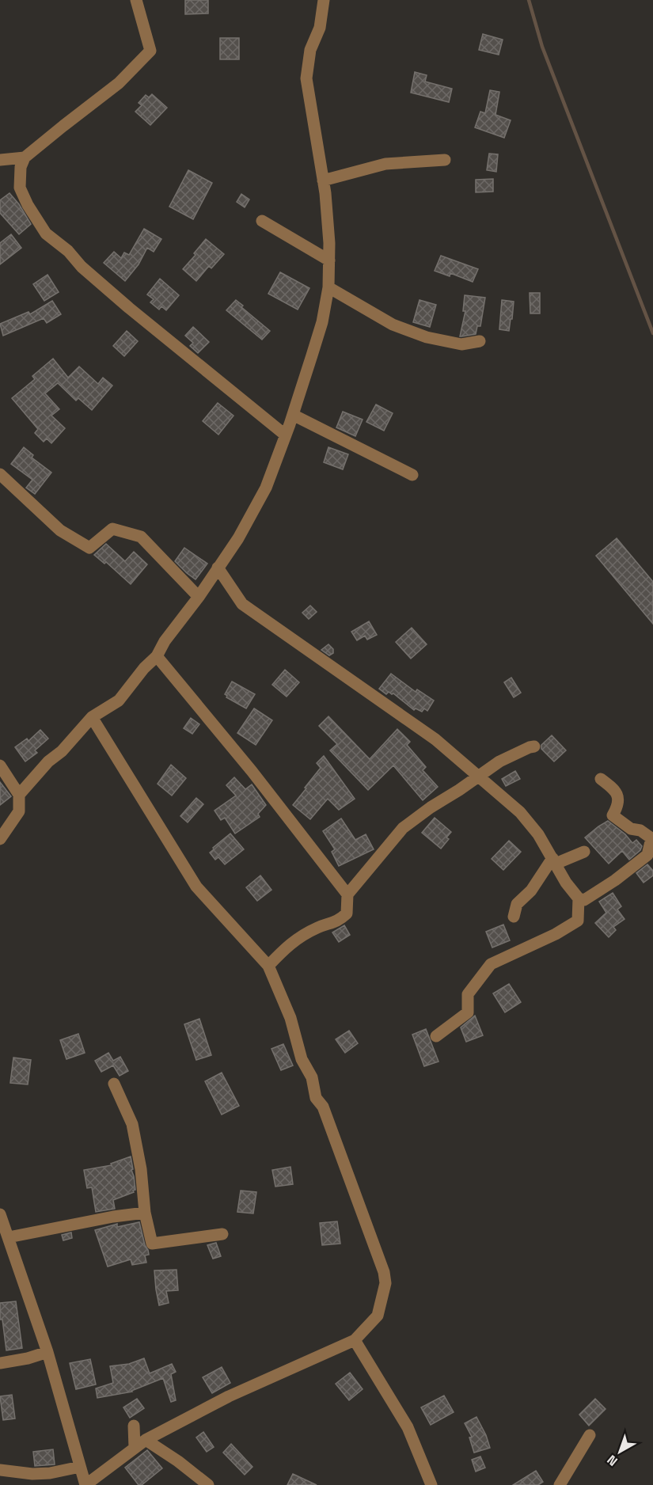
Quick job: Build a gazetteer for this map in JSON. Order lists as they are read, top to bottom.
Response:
{
  "north": "bottom left"
}
